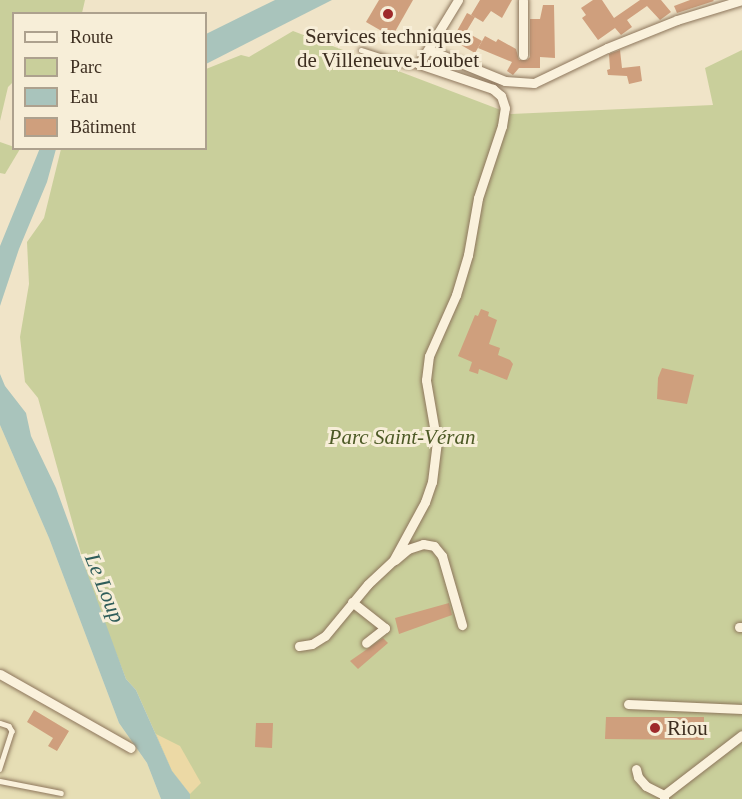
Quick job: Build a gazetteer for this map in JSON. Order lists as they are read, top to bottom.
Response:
{
  "water": ["Le Loup"],
  "parks": ["Parc Saint-Véran"],
  "places": ["Services techniques de Villeneuve-Loubet", "Riou"],
  "legend": [
    "Route",
    "Parc",
    "Eau",
    "Bâtiment"
  ]
}
